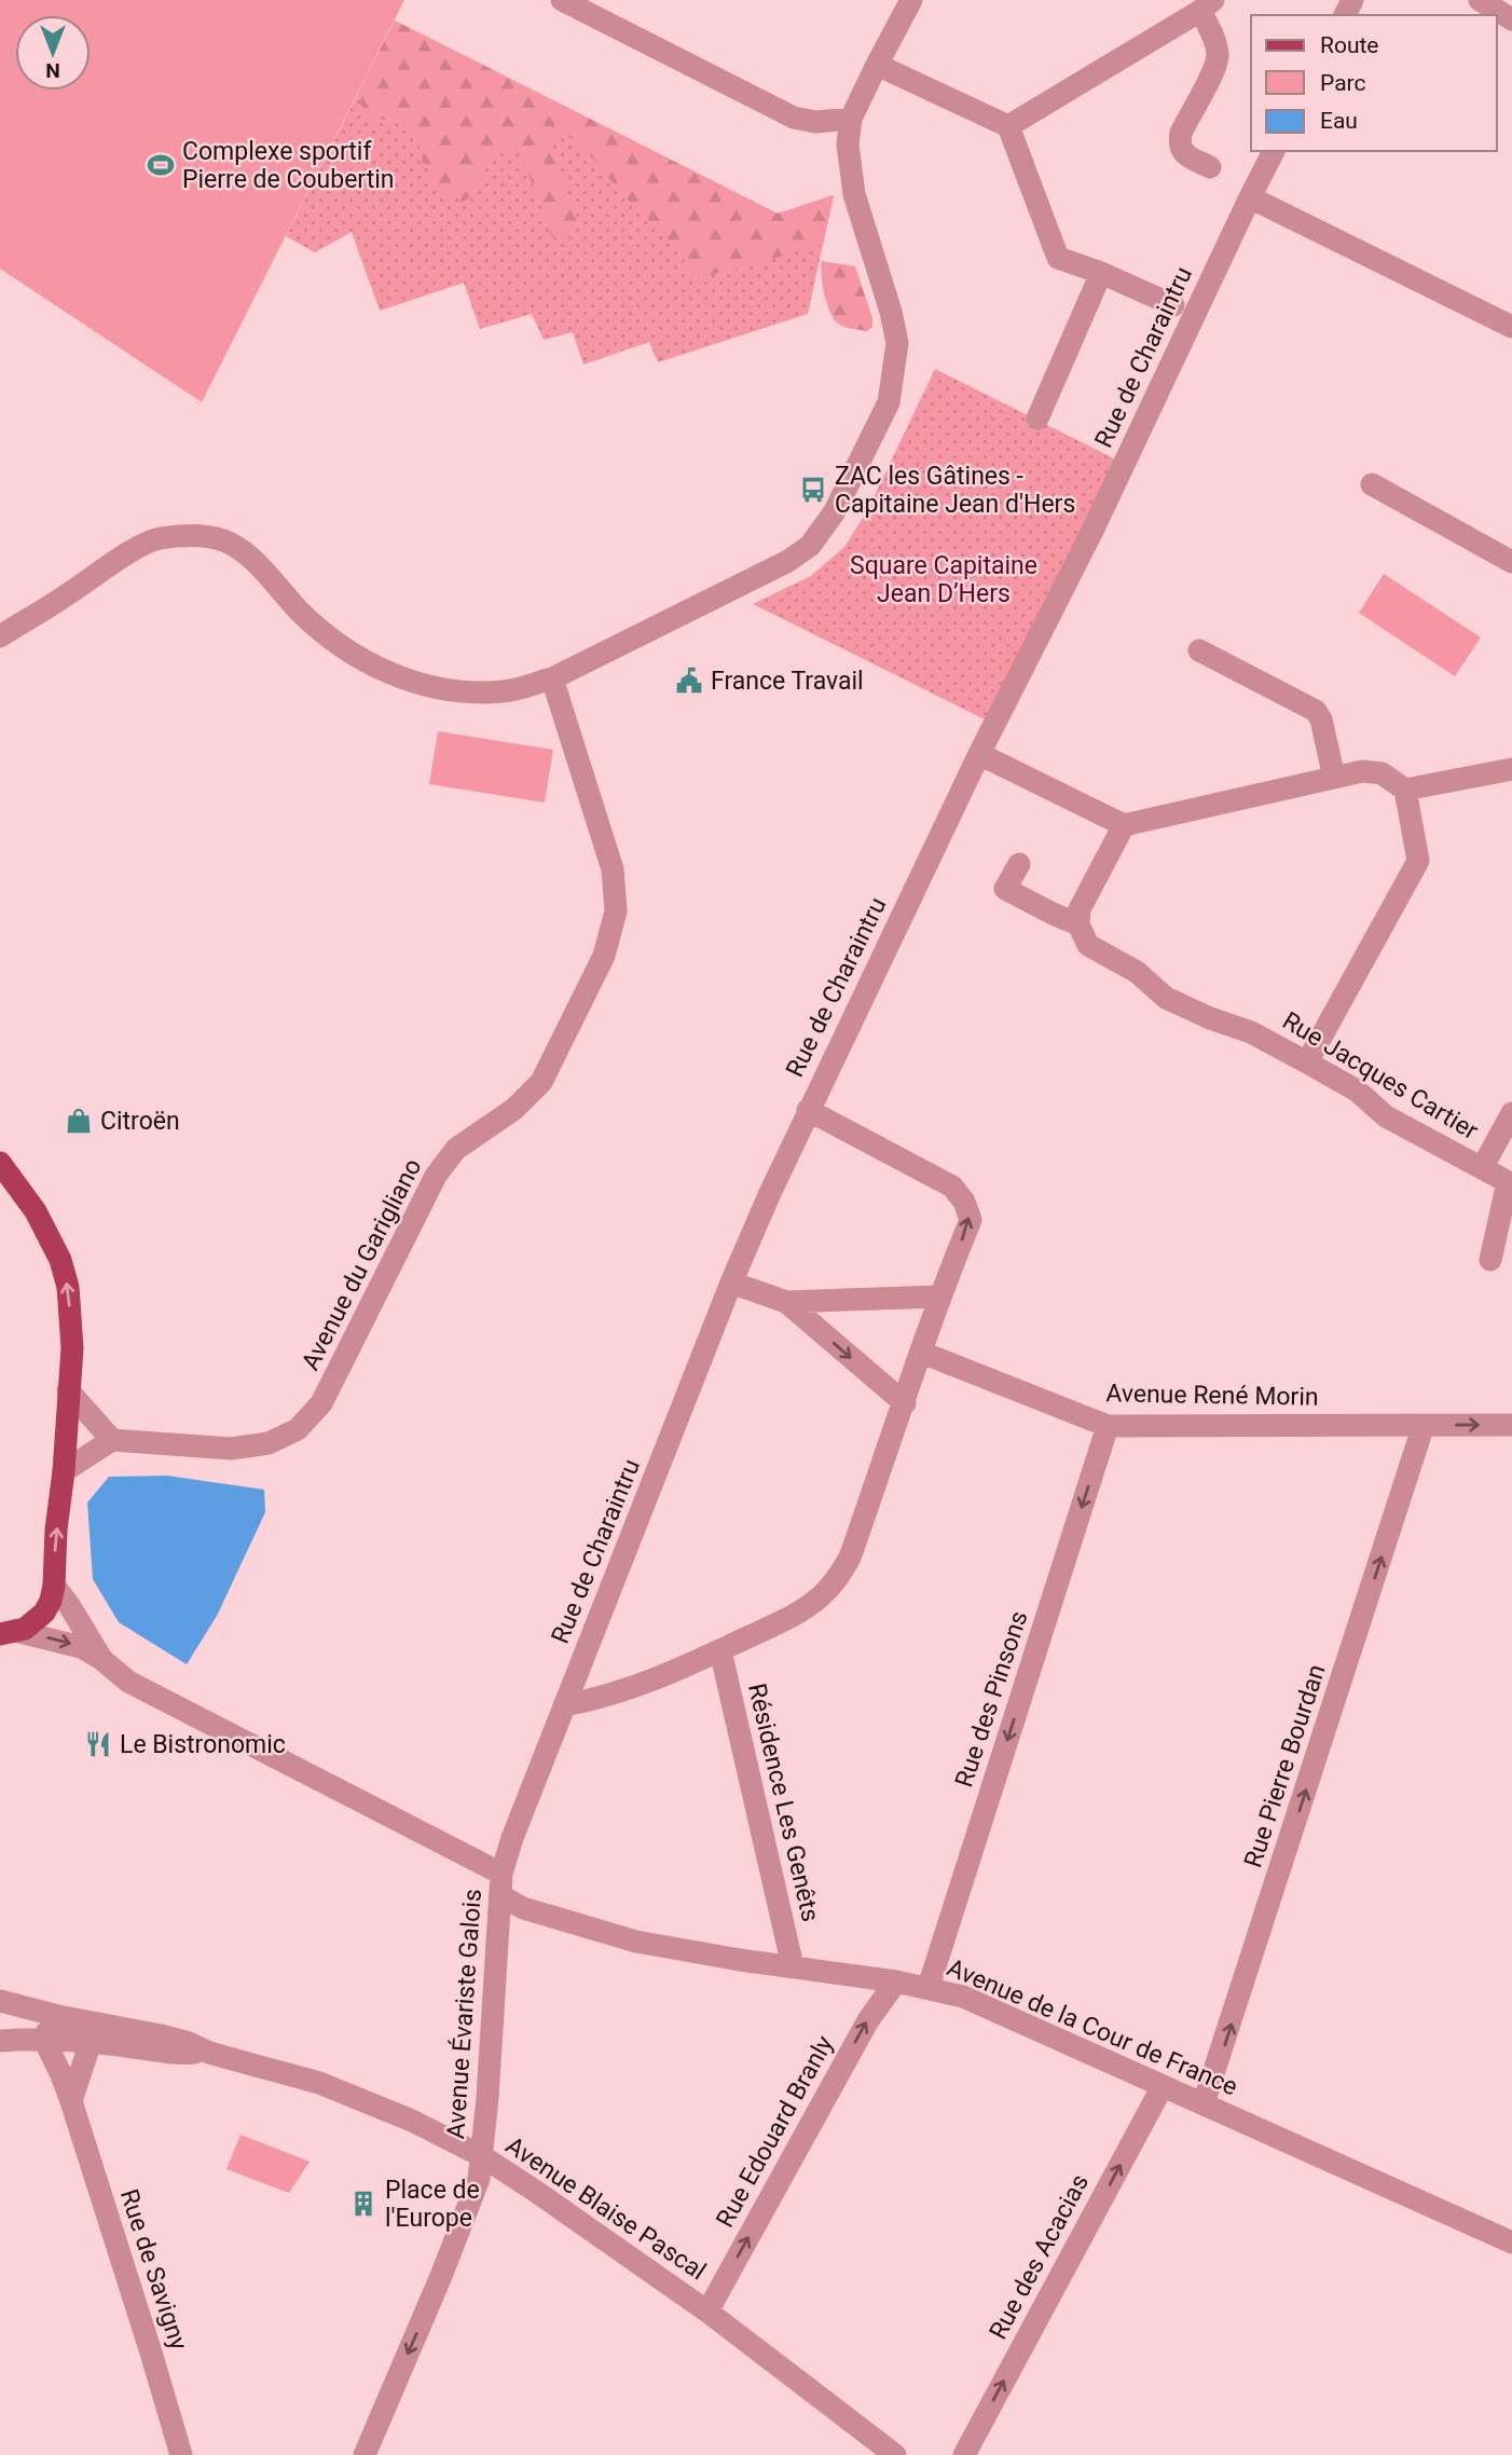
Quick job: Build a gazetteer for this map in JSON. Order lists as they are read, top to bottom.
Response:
{
  "streets": {
    "main road": ["Avenue Évariste Galois"],
    "street": [
      "Rue de Charaintru",
      "Rue Jacques Cartier",
      "Avenue du Garigliano",
      "Avenue René Morin",
      "Rue des Pinsons",
      "Rue Pierre Bourdan",
      "Résidence Les Genêts",
      "Avenue de la Cour de France",
      "Rue Edouard Branly",
      "Avenue Blaise Pascal",
      "Rue des Acacias",
      "Rue de Savigny"
    ]
  },
  "crossings": [
    ["Rue de Charaintru", "Avenue Évariste Galois"],
    ["Rue de Charaintru", "Avenue de la Cour de France"],
    ["Avenue René Morin", "Rue des Pinsons"],
    ["Avenue René Morin", "Rue Pierre Bourdan"],
    ["Rue des Pinsons", "Avenue de la Cour de France"],
    ["Rue Pierre Bourdan", "Avenue de la Cour de France"],
    ["Résidence Les Genêts", "Avenue de la Cour de France"],
    ["Avenue Évariste Galois", "Avenue de la Cour de France"],
    ["Avenue Évariste Galois", "Avenue Blaise Pascal"],
    ["Avenue de la Cour de France", "Rue Edouard Branly"],
    ["Avenue de la Cour de France", "Rue des Acacias"],
    ["Rue Edouard Branly", "Avenue Blaise Pascal"],
    ["Avenue Blaise Pascal", "Rue de Savigny"]
  ],
  "one_way": [
    "Rue des Pinsons",
    "Rue Pierre Bourdan",
    "Rue Edouard Branly",
    "Rue des Acacias"
  ],
  "parks": ["Square Capitaine Jean D’Hers"],
  "places": {
    "sports": ["Complexe sportif Pierre de Coubertin"],
    "bus stop": ["ZAC les Gâtines - Capitaine Jean d'Hers"],
    "public building": ["France Travail"],
    "shop": ["Citroën"],
    "restaurant": ["Le Bistronomic"],
    "building": ["Place de l'Europe"]
  },
  "legend": ["Route", "Parc", "Eau"],
  "north": "bottom"
}
